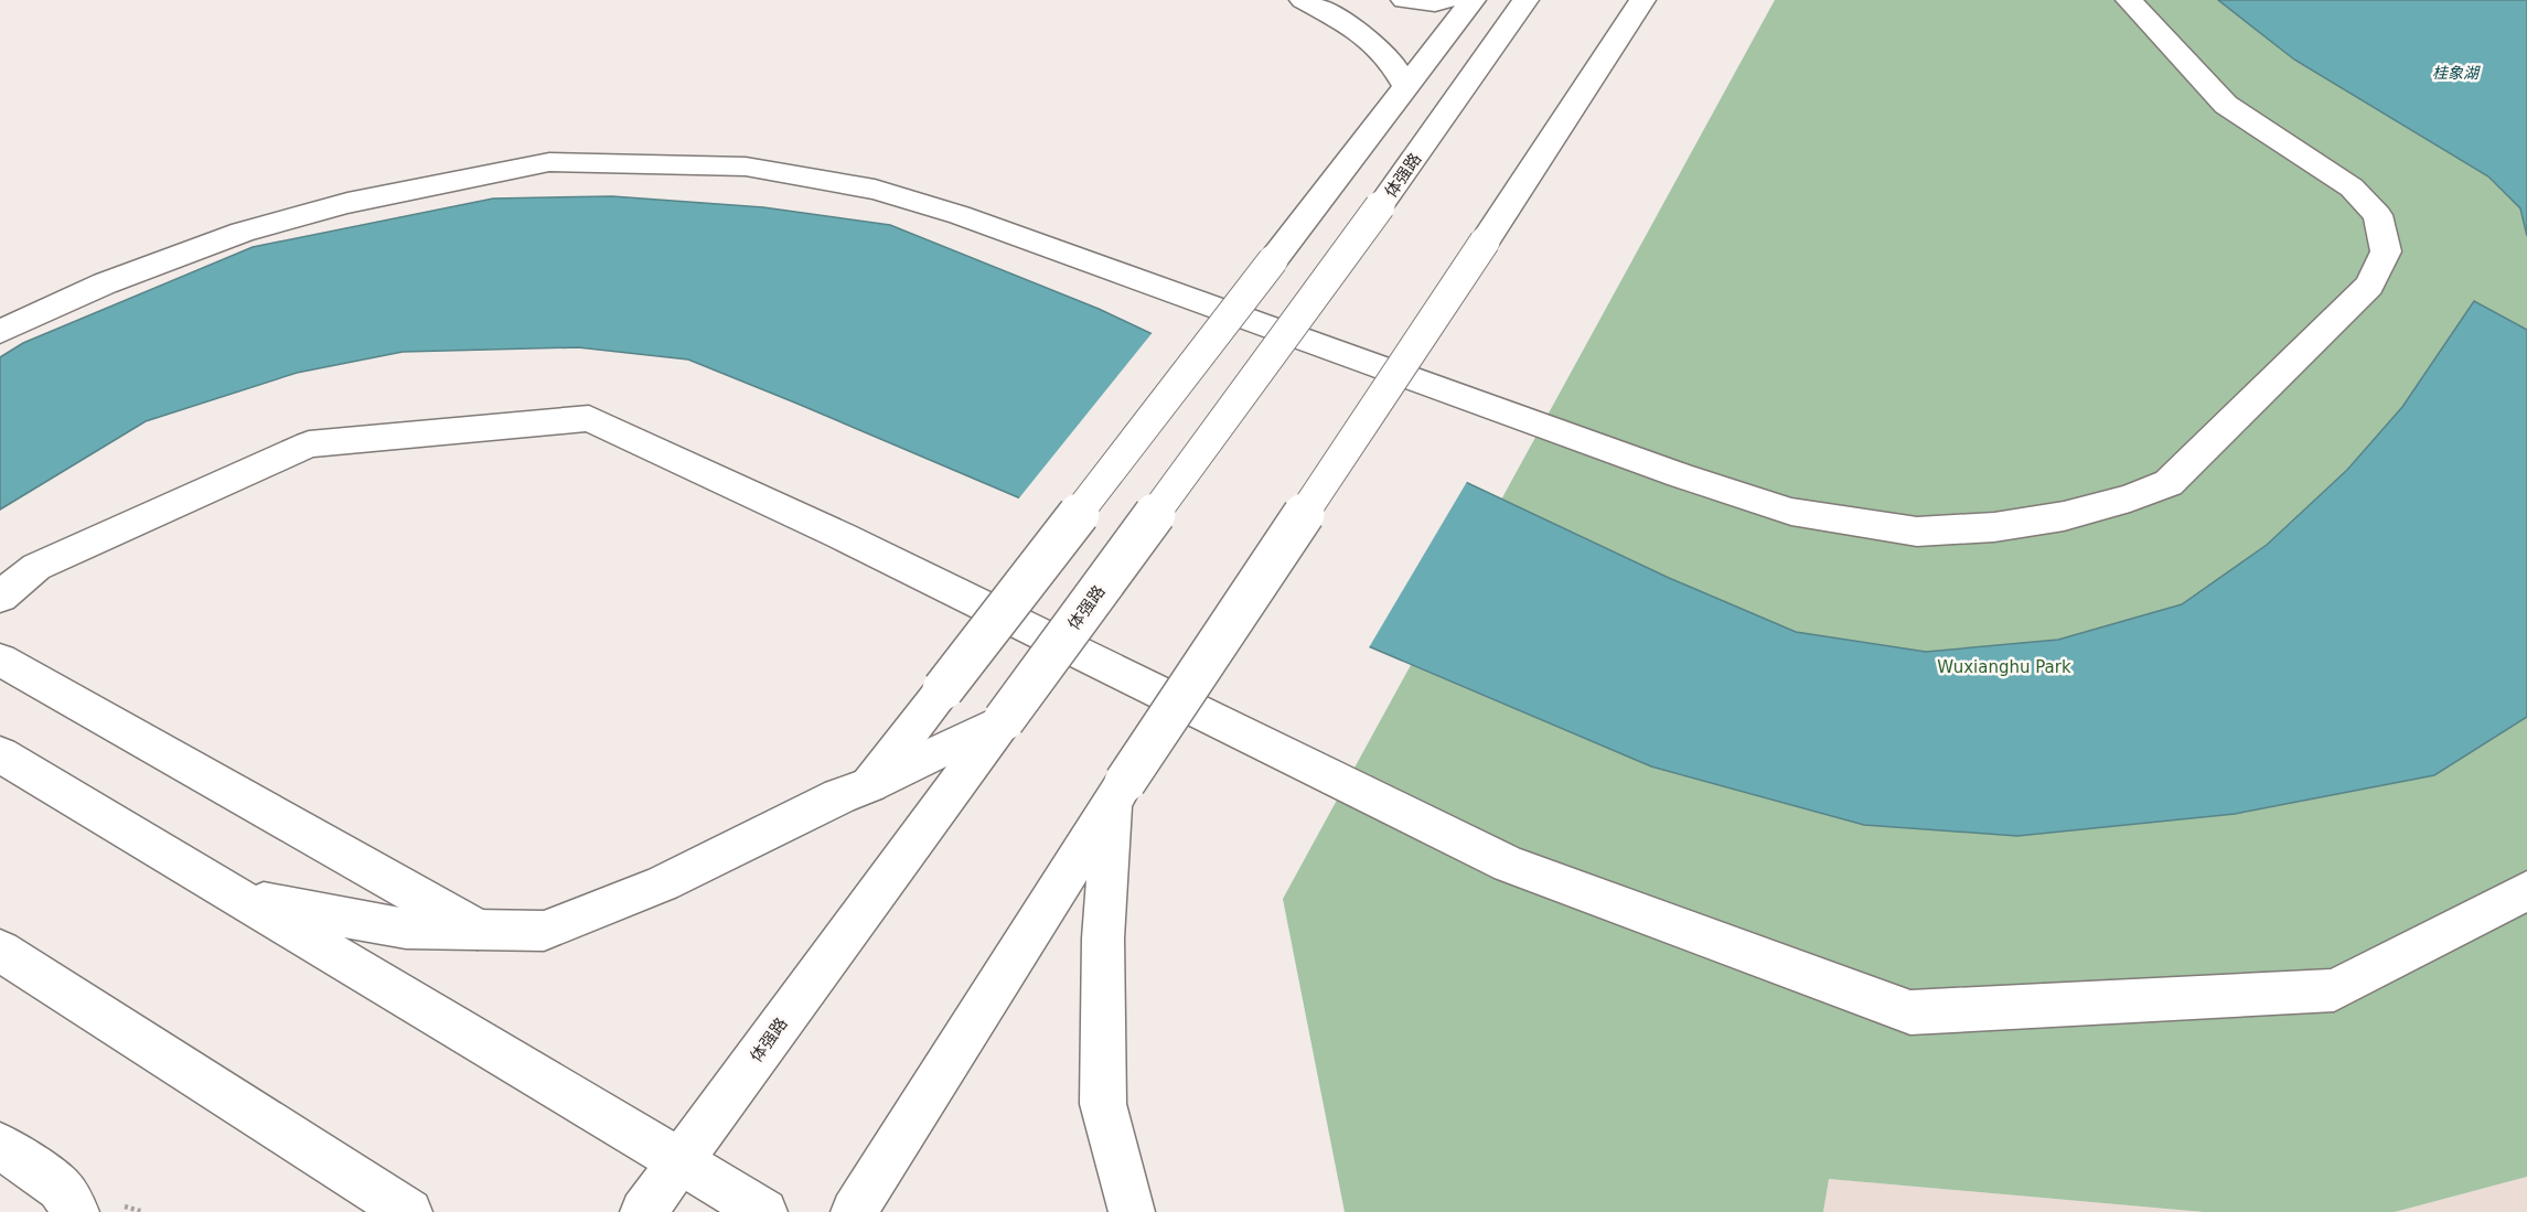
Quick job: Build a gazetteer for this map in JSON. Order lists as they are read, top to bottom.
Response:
{
  "streets": {
    "main road": ["体强路"]
  },
  "water": ["桂象湖"],
  "parks": ["Wuxianghu Park"]
}
